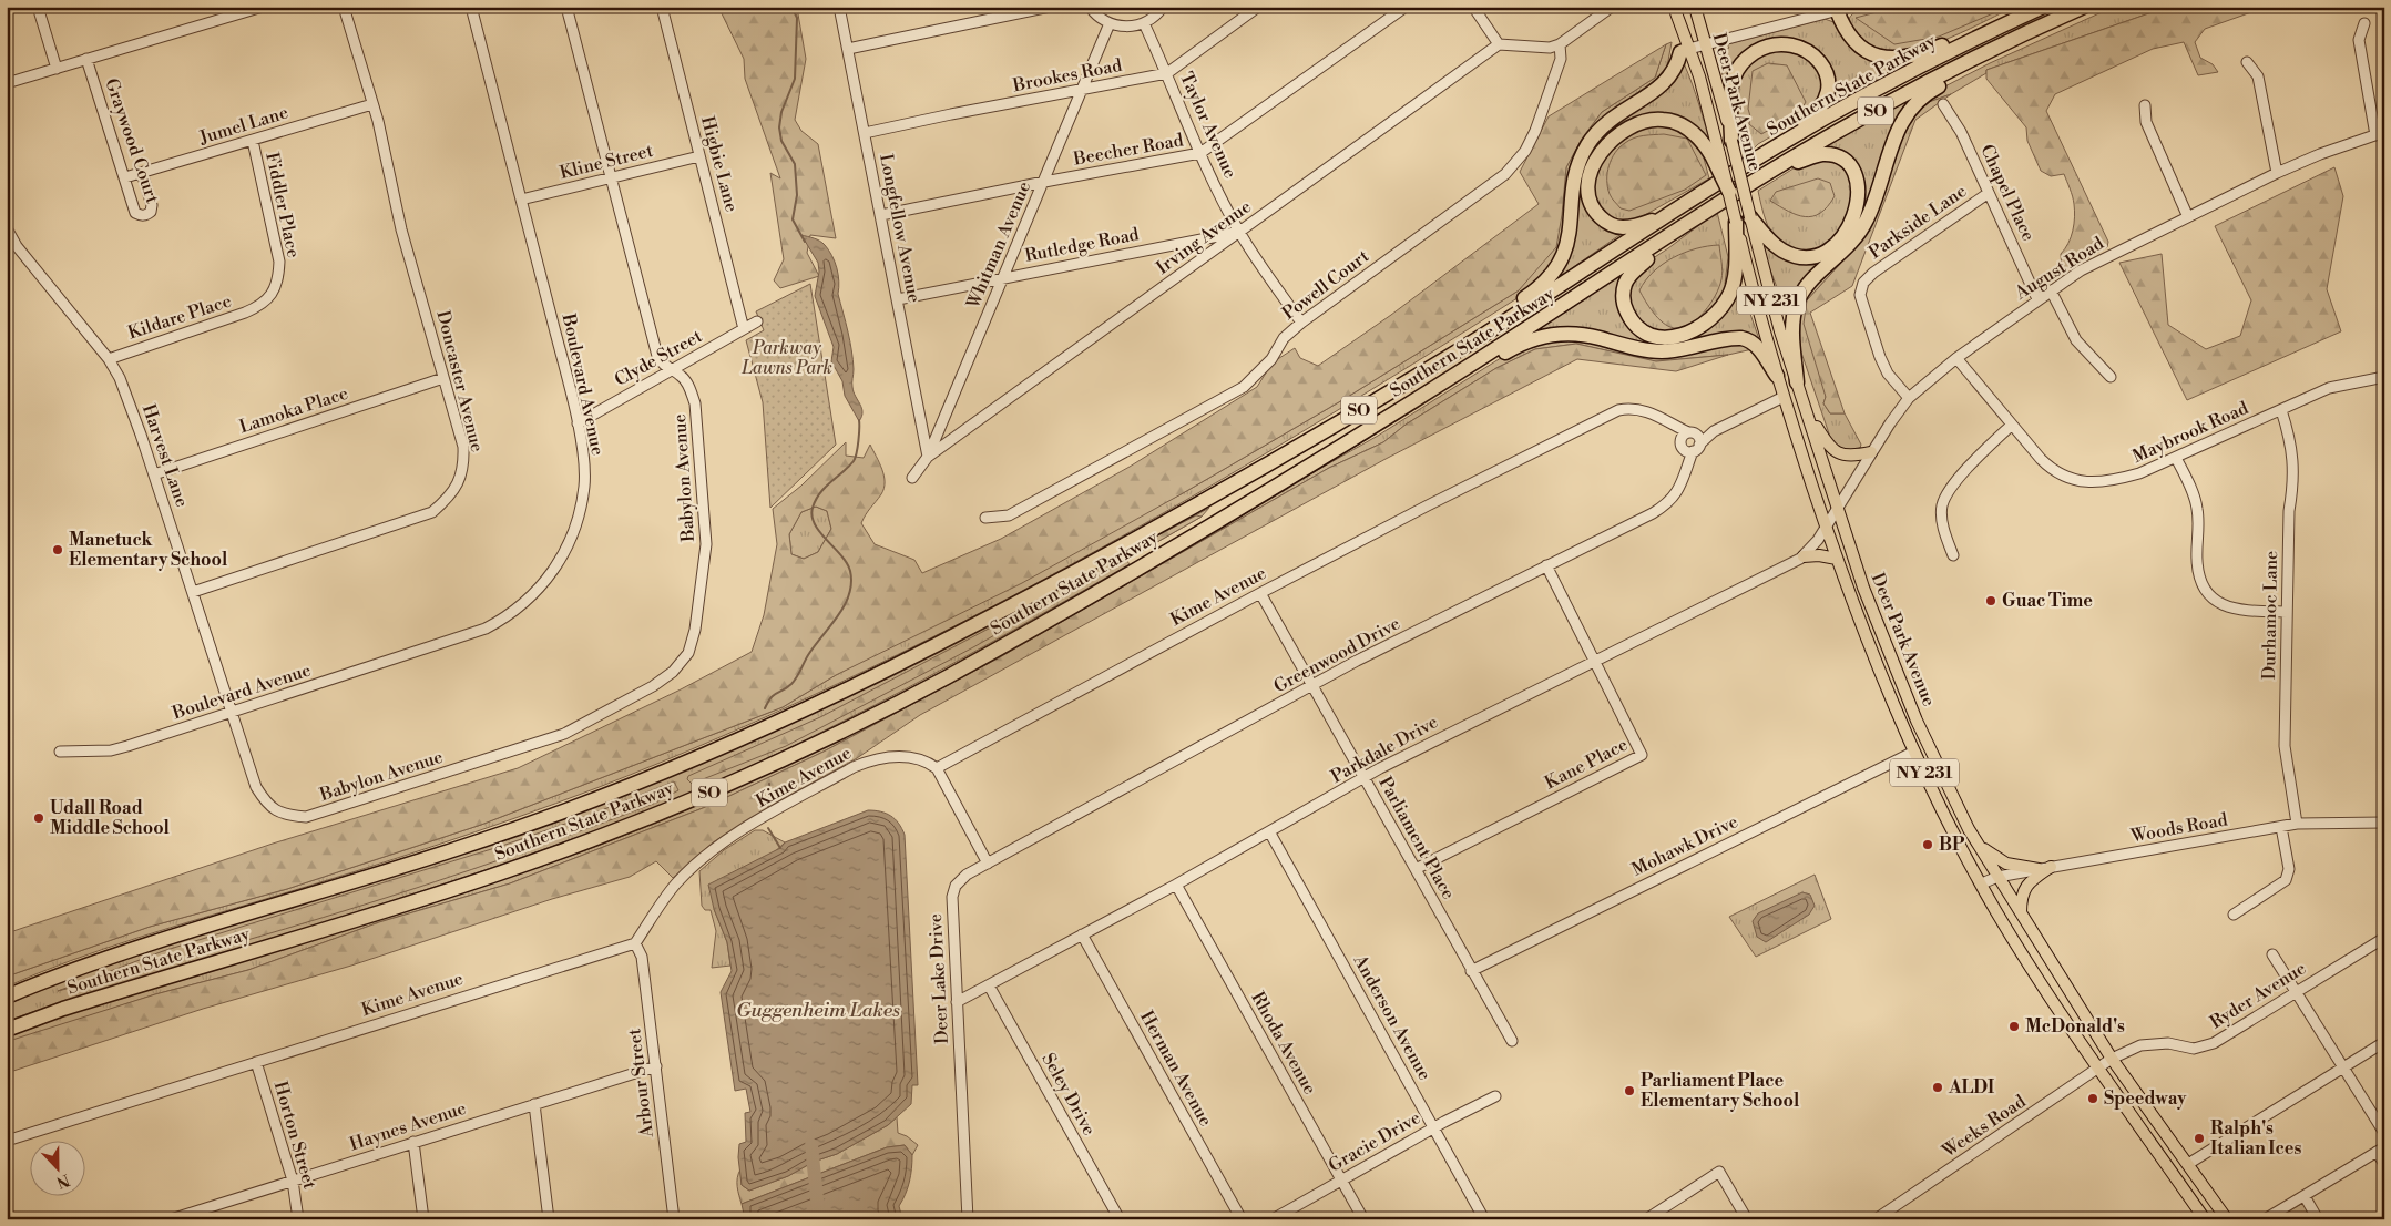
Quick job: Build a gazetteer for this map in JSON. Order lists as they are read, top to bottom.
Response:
{
  "streets": {
    "highway": ["Southern State Parkway", "SO"],
    "main road": ["Deer Park Avenue", "NY 231"],
    "street": [
      "Brookes Road",
      "Jumel Lane",
      "Taylor Avenue",
      "Graywood Court",
      "Beecher Road",
      "Kline Street",
      "Higbie Lane",
      "Chapel Place",
      "Fiddler Place",
      "Parkside Lane",
      "Longfellow Avenue",
      "Irving Avenue",
      "Whitman Avenue",
      "Rutledge Road",
      "August Road",
      "Powell Court",
      "Kildare Place",
      "Clyde Street",
      "Doncaster Avenue",
      "Boulevard Avenue",
      "Lamoka Place",
      "Maybrook Road",
      "Harvest Lane",
      "Babylon Avenue",
      "Kime Avenue",
      "Durhamoc Lane",
      "Greenwood Drive",
      "Parkdale Drive",
      "Kane Place",
      "Woods Road",
      "Parliament Place",
      "Mohawk Drive",
      "Deer Lake Drive",
      "Ryder Avenue",
      "Anderson Avenue",
      "Rhoda Avenue",
      "Herman Avenue",
      "Arbour Street",
      "Seley Drive",
      "Haynes Avenue",
      "Weeks Road",
      "Horton Street",
      "Gracie Drive"
    ]
  },
  "crossings": [
    ["Brookes Road", "Taylor Avenue"],
    ["Brookes Road", "Longfellow Avenue"],
    ["Brookes Road", "Whitman Avenue"],
    ["Deer Park Avenue", "August Road"],
    ["Deer Park Avenue", "Parkdale Drive"],
    ["Deer Park Avenue", "Woods Road"],
    ["Deer Park Avenue", "Mohawk Drive"],
    ["Deer Park Avenue", "Ryder Avenue"],
    ["Deer Park Avenue", "Weeks Road"],
    ["Jumel Lane", "Graywood Court"],
    ["Jumel Lane", "Fiddler Place"],
    ["Jumel Lane", "Doncaster Avenue"],
    ["Taylor Avenue", "Beecher Road"],
    ["Taylor Avenue", "Irving Avenue"],
    ["Taylor Avenue", "Rutledge Road"],
    ["Taylor Avenue", "Powell Court"],
    ["Beecher Road", "Longfellow Avenue"],
    ["Beecher Road", "Whitman Avenue"],
    ["Kline Street", "Higbie Lane"],
    ["Kline Street", "Boulevard Avenue"],
    ["Kline Street", "Babylon Avenue"],
    ["Higbie Lane", "Clyde Street"],
    ["Chapel Place", "Parkside Lane"],
    ["Chapel Place", "August Road"],
    ["Fiddler Place", "Kildare Place"],
    ["Parkside Lane", "August Road"],
    ["Longfellow Avenue", "Irving Avenue"],
    ["Longfellow Avenue", "Whitman Avenue"],
    ["Longfellow Avenue", "Rutledge Road"],
    ["Irving Avenue", "Whitman Avenue"],
    ["Irving Avenue", "Rutledge Road"],
    ["Whitman Avenue", "Rutledge Road"],
    ["August Road", "Maybrook Road"],
    ["August Road", "Parkdale Drive"],
    ["Kildare Place", "Harvest Lane"],
    ["Clyde Street", "Boulevard Avenue"],
    ["Clyde Street", "Babylon Avenue"],
    ["Doncaster Avenue", "Lamoka Place"],
    ["Doncaster Avenue", "Harvest Lane"],
    ["Boulevard Avenue", "Harvest Lane"],
    ["Lamoka Place", "Harvest Lane"],
    ["Maybrook Road", "Durhamoc Lane"],
    ["Harvest Lane", "Babylon Avenue"],
    ["Kime Avenue", "Greenwood Drive"],
    ["Kime Avenue", "Parliament Place"],
    ["Kime Avenue", "Arbour Street"],
    ["Kime Avenue", "Horton Street"],
    ["Durhamoc Lane", "Woods Road"],
    ["Greenwood Drive", "Kane Place"],
    ["Greenwood Drive", "Parliament Place"],
    ["Greenwood Drive", "Deer Lake Drive"],
    ["Parkdale Drive", "Kane Place"],
    ["Parkdale Drive", "Parliament Place"],
    ["Parkdale Drive", "Deer Lake Drive"],
    ["Parkdale Drive", "Anderson Avenue"],
    ["Parkdale Drive", "Rhoda Avenue"],
    ["Parkdale Drive", "Herman Avenue"],
    ["Parkdale Drive", "Seley Drive"],
    ["Kane Place", "Parliament Place"],
    ["Parliament Place", "Mohawk Drive"],
    ["Ryder Avenue", "Weeks Road"],
    ["Anderson Avenue", "Gracie Drive"],
    ["Rhoda Avenue", "Gracie Drive"],
    ["Arbour Street", "Haynes Avenue"],
    ["Haynes Avenue", "Horton Street"]
  ],
  "water": ["Guggenheim Lakes"],
  "parks": ["Parkway Lawns Park"],
  "places": [
    "Manetuck Elementary School",
    "Guac Time",
    "Udall Road Middle School",
    "BP",
    "McDonald's",
    "ALDI",
    "Parliament Place Elementary School",
    "Speedway",
    "Ralph's Italian Ices"
  ],
  "north": "bottom"
}
